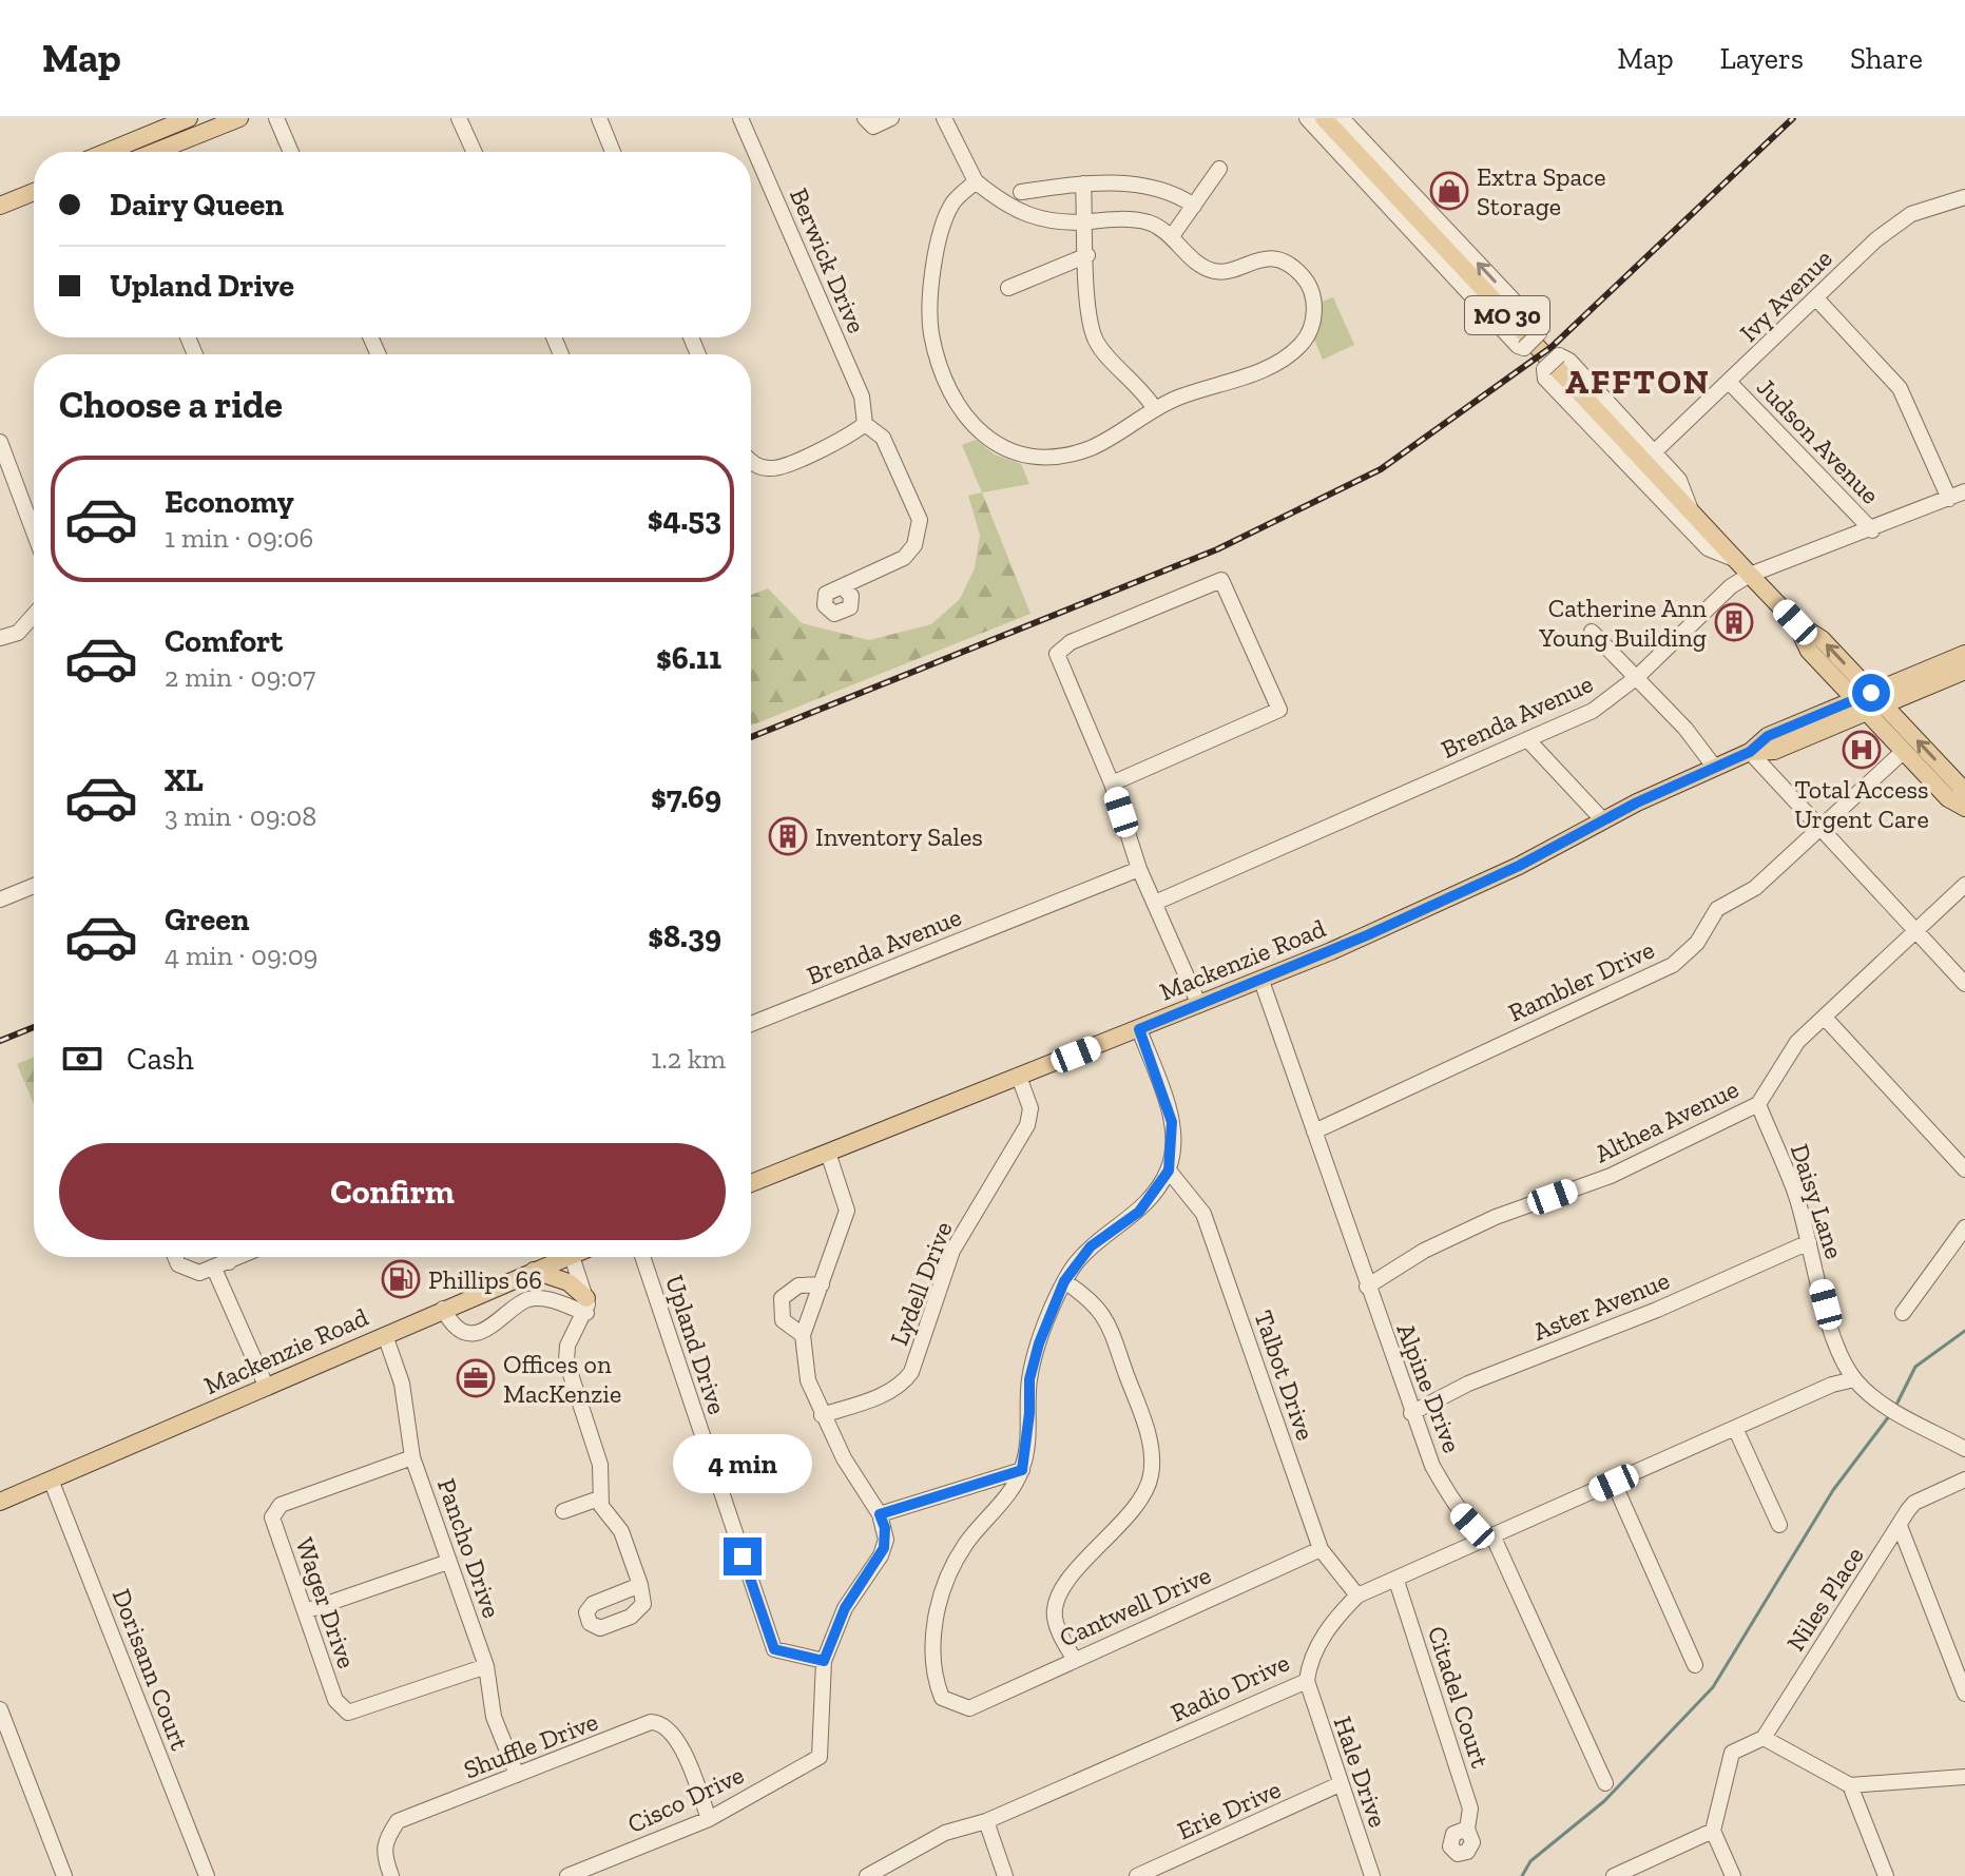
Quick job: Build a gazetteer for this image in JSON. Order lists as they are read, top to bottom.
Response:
{
  "streets": {
    "main road": ["MO 30", "Mackenzie Road"],
    "street": [
      "Berwick Drive",
      "Ivy Avenue",
      "Judson Avenue",
      "Brenda Avenue",
      "Rambler Drive",
      "Althea Avenue",
      "Daisy Lane",
      "Lydell Drive",
      "Aster Avenue",
      "Upland Drive",
      "Talbot Drive",
      "Alpine Drive",
      "Pancho Drive",
      "Niles Place",
      "Wager Drive",
      "Cantwell Drive",
      "Dorisann Court",
      "Radio Drive",
      "Citadel Court",
      "Shuffle Drive",
      "Hale Drive",
      "Cisco Drive",
      "Erie Drive"
    ]
  },
  "crossings": [
    ["Ivy Avenue", "Judson Avenue"],
    ["MO 30", "Brenda Avenue"],
    ["MO 30", "Mackenzie Road"],
    ["MO 30", "Rambler Drive"],
    ["Judson Avenue", "Brenda Avenue"],
    ["Mackenzie Road", "Lydell Drive"],
    ["Mackenzie Road", "Alpine Drive"],
    ["Mackenzie Road", "Pancho Drive"],
    ["Mackenzie Road", "Dorisann Court"],
    ["Rambler Drive", "Alpine Drive"],
    ["Althea Avenue", "Daisy Lane"],
    ["Althea Avenue", "Alpine Drive"],
    ["Daisy Lane", "Aster Avenue"],
    ["Daisy Lane", "Radio Drive"],
    ["Aster Avenue", "Alpine Drive"],
    ["Upland Drive", "Cisco Drive"],
    ["Talbot Drive", "Cantwell Drive"],
    ["Talbot Drive", "Radio Drive"],
    ["Alpine Drive", "Radio Drive"],
    ["Pancho Drive", "Wager Drive"],
    ["Pancho Drive", "Shuffle Drive"],
    ["Radio Drive", "Citadel Court"],
    ["Radio Drive", "Hale Drive"],
    ["Shuffle Drive", "Cisco Drive"],
    ["Hale Drive", "Erie Drive"]
  ],
  "districts": ["AFFTON"],
  "places": {
    "shop": ["Extra Space Storage"],
    "building": ["Catherine Ann Young Building", "Inventory Sales"],
    "hospital": ["Total Access Urgent Care"],
    "fuel station": ["Phillips 66"],
    "office": ["Offices on MacKenzie"]
  },
  "page": {
    "header": "Map",
    "nav": ["Map", "Layers", "Share"],
    "banner": ["Dairy Queen", "Upland Drive"],
    "heading": "Choose a ride",
    "list": [
      {
        "name": "Economy",
        "note": "1 min · 09:06",
        "value": "$4.53"
      },
      {
        "name": "Comfort",
        "note": "2 min · 09:07",
        "value": "$6.11"
      },
      {
        "name": "XL",
        "note": "3 min · 09:08",
        "value": "$7.69"
      },
      {
        "name": "Green",
        "note": "4 min · 09:09",
        "value": "$8.39"
      }
    ],
    "pay": ["Cash", "1.2 km"],
    "buttons": "Confirm",
    "bubble": "4 min"
  }
}
